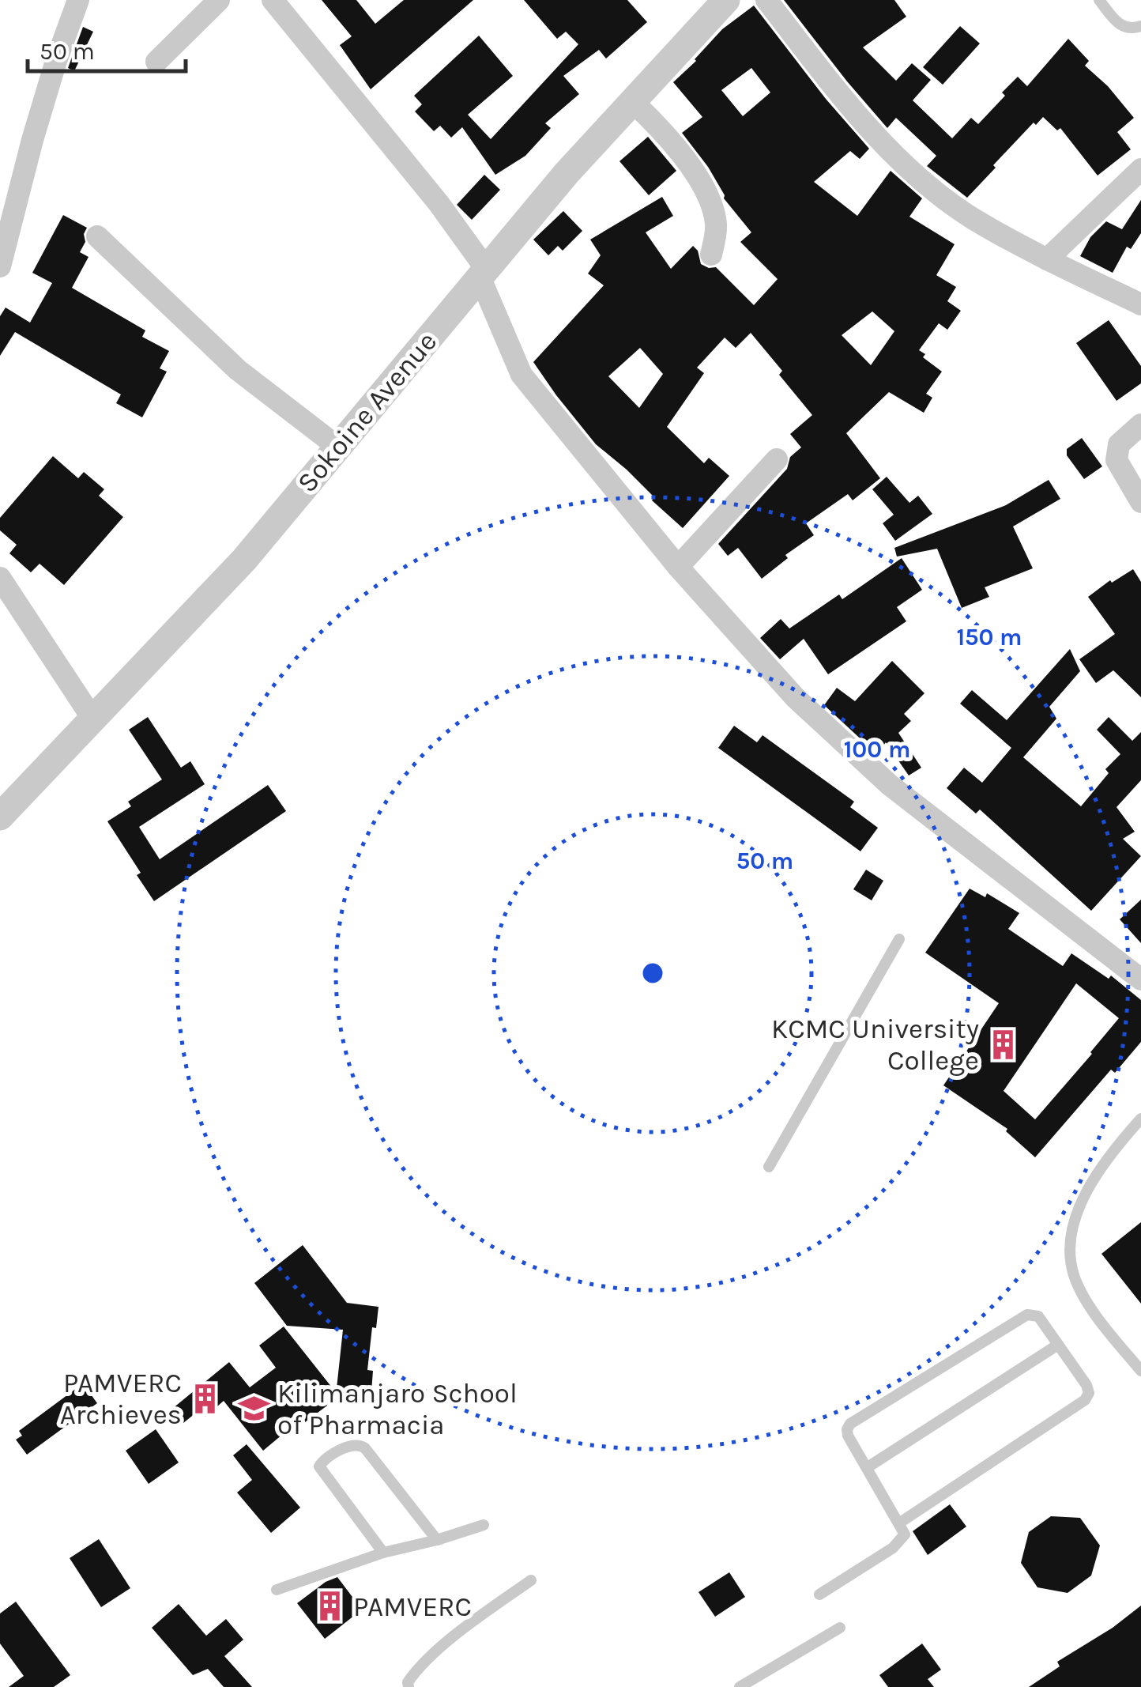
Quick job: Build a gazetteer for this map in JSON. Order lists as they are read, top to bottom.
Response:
{
  "streets": {
    "street": ["Sokoine Avenue"]
  },
  "places": {
    "building": ["KCMC University College", "PAMVERC Archieves", "PAMVERC"],
    "school or university": ["Kilimanjaro School of Pharmacia"]
  },
  "scale_bar": "50 m",
  "rings": ["150 m", "100 m", "50 m"]
}
